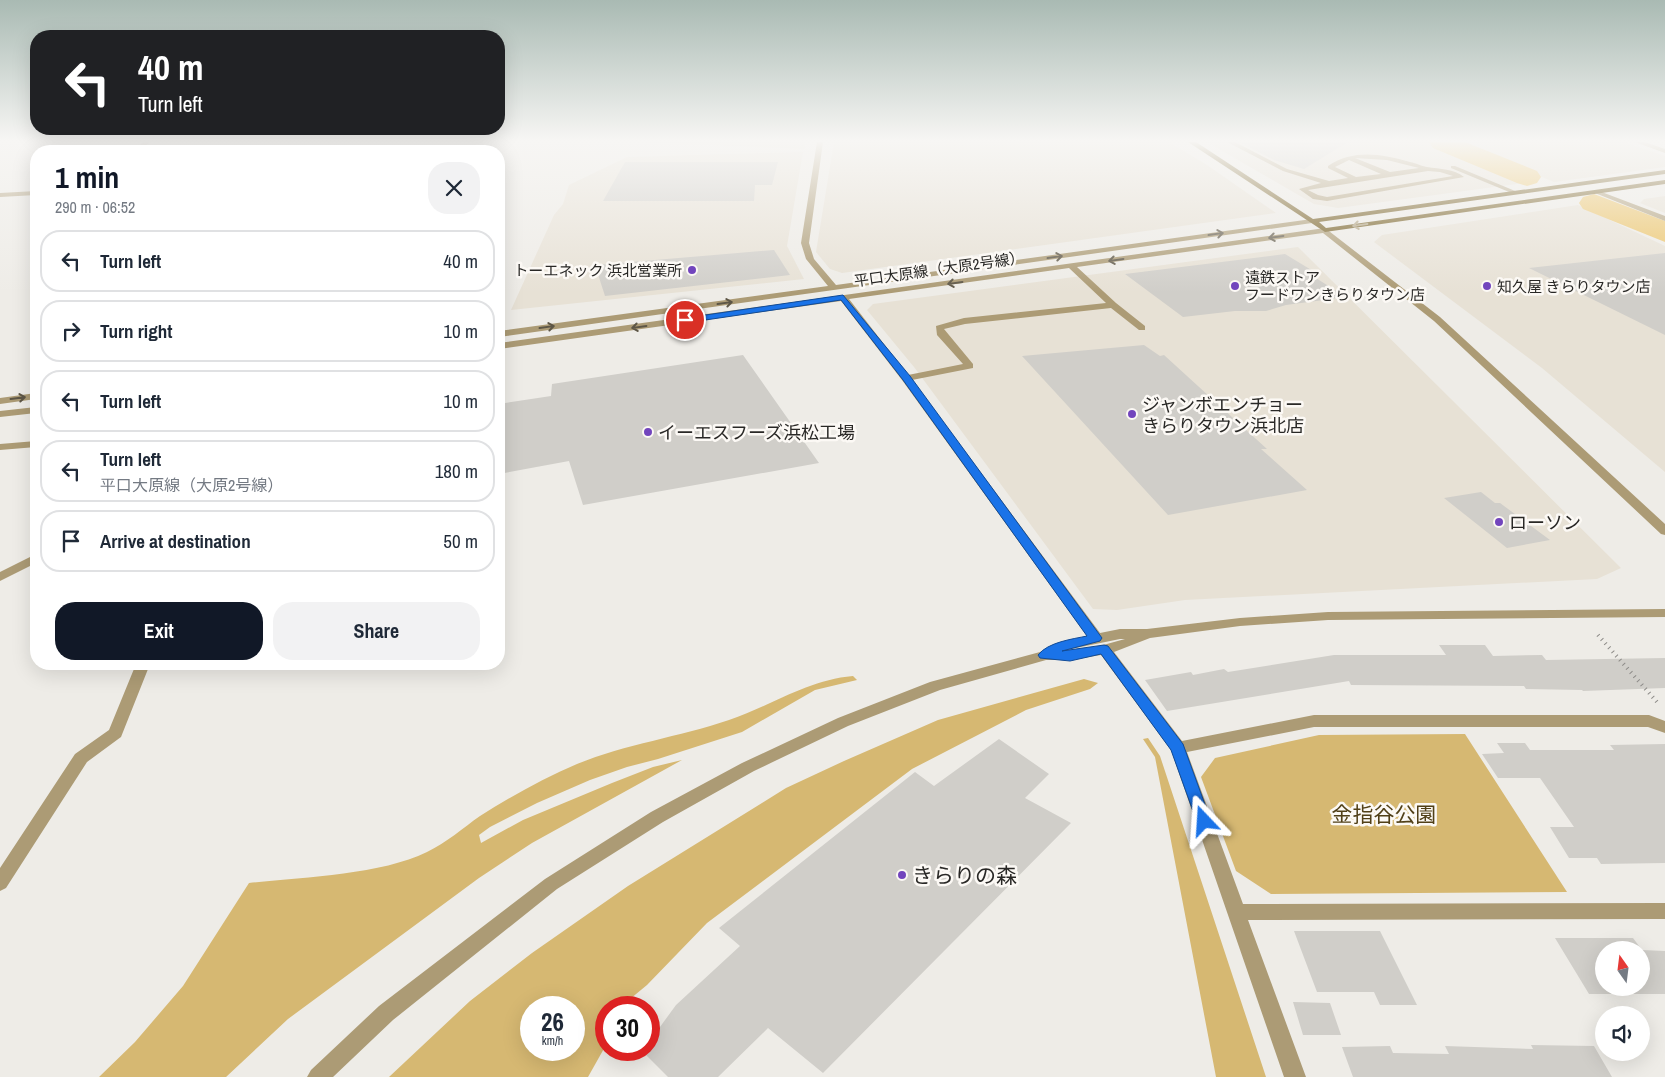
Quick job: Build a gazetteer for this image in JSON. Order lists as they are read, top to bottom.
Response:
{
  "streets": {
    "street": ["平口大原線（大原2号線）"]
  },
  "parks": ["金指谷公園"],
  "places": [
    "トーエネック 浜北営業所",
    "遠鉄ストア フードワンきらりタウン店",
    "知久屋 きらりタウン店",
    "ジャンボエンチョー きらりタウン浜北店",
    "イーエスフーズ浜松工場",
    "ローソン",
    "きらりの森"
  ],
  "north": "top",
  "page": {
    "turn": ["40 m", "Turn left"],
    "heading": ["1 min", "290 m · 06:52"],
    "list": [
      {
        "name": "Turn left",
        "value": "40 m"
      },
      {
        "name": "Turn right",
        "value": "10 m"
      },
      {
        "name": "Turn left",
        "value": "10 m"
      },
      {
        "name": "Turn left",
        "note": "平口大原線（大原2号線）",
        "value": "180 m"
      },
      {
        "name": "Arrive at destination",
        "value": "50 m"
      }
    ],
    "buttons": ["Exit", "Share"],
    "speed": "26 km/h",
    "limit": "30"
  }
}
